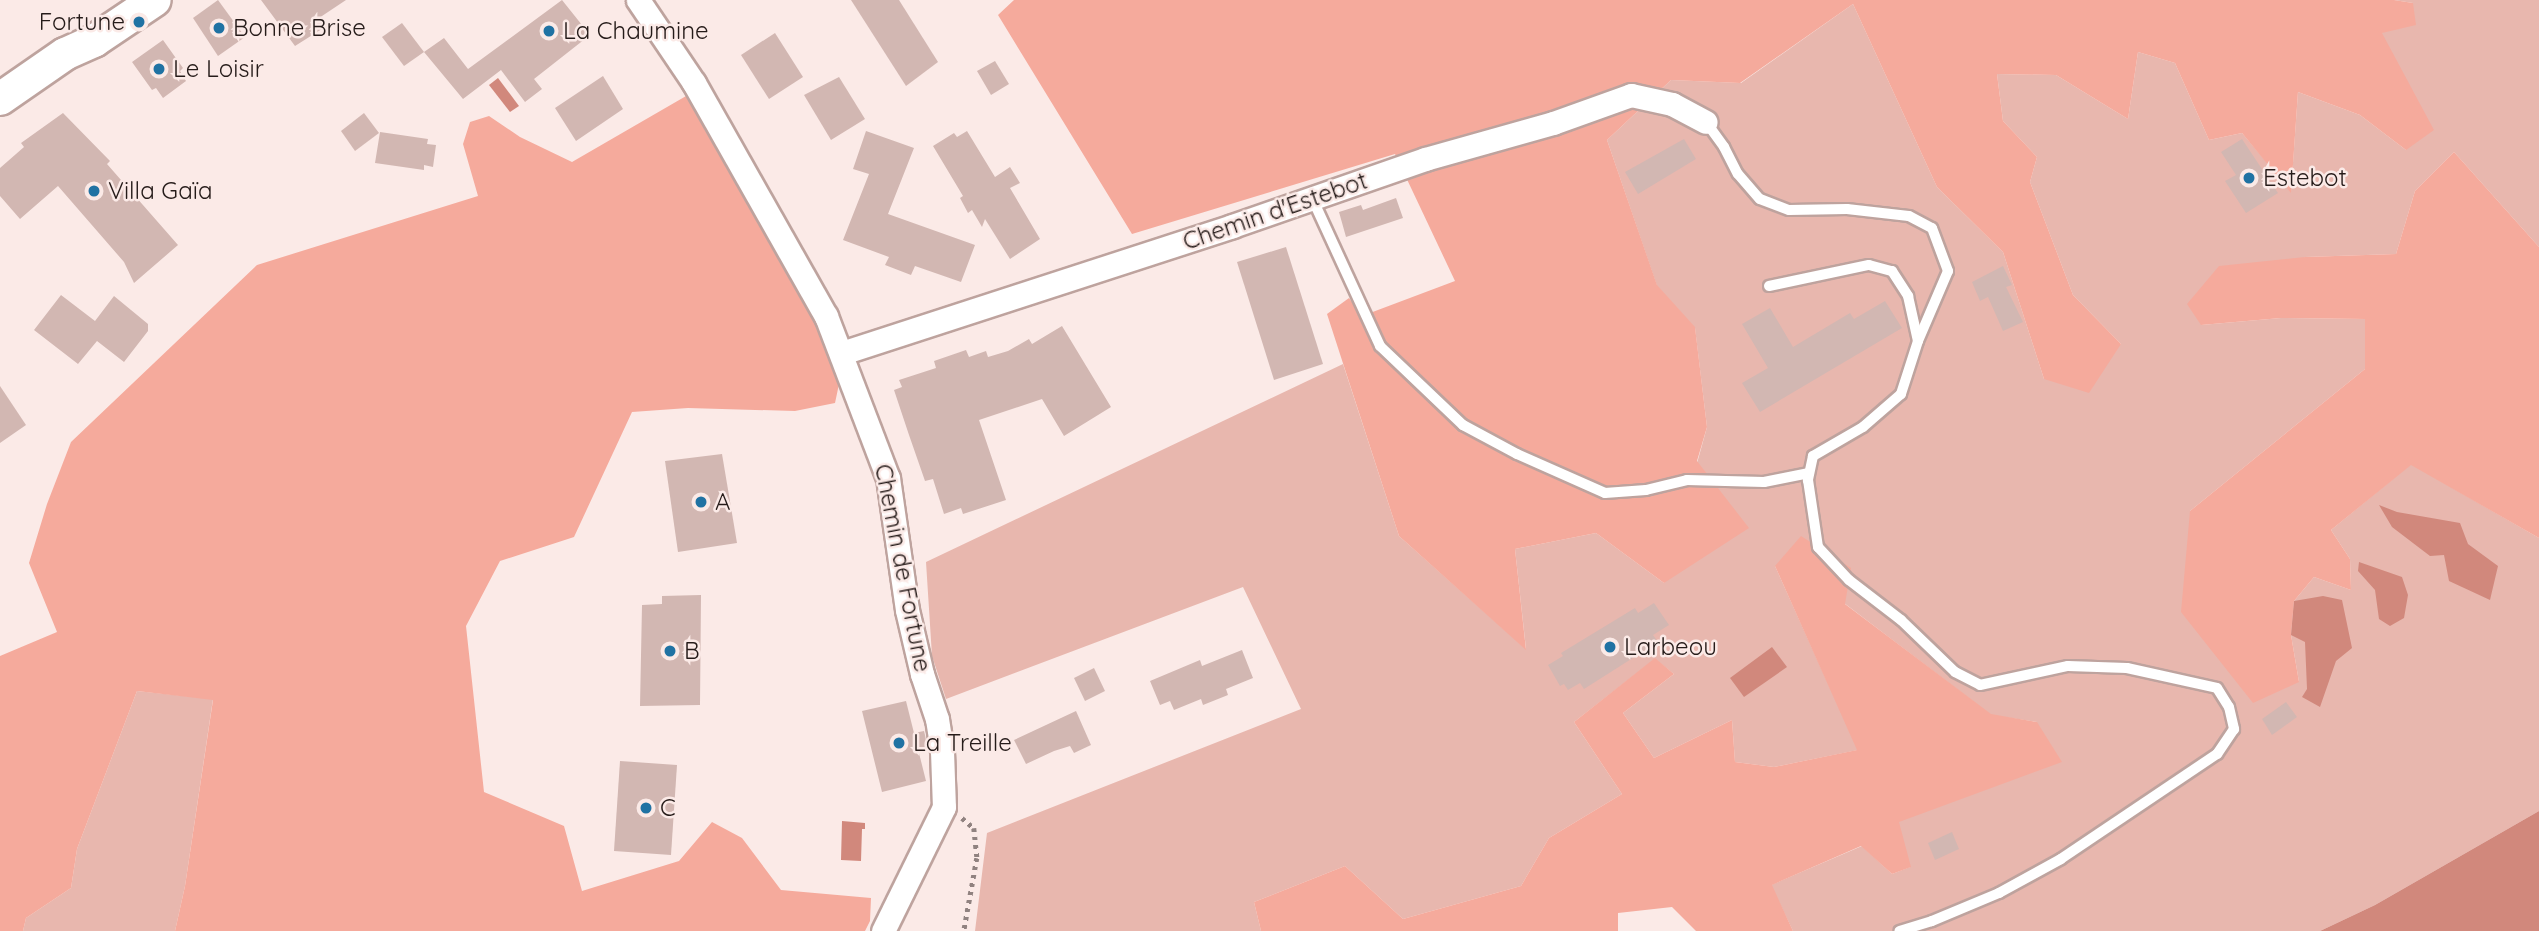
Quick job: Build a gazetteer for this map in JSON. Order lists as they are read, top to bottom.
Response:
{
  "streets": {
    "street": ["Chemin d'Estebot", "Chemin de Fortune"]
  },
  "crossings": [
    ["Chemin d'Estebot", "Chemin de Fortune"]
  ],
  "places": [
    "Fortune",
    "Bonne Brise",
    "La Chaumine",
    "Le Loisir",
    "Estebot",
    "Villa Gaïa",
    "A",
    "Larbeou",
    "B",
    "La Treille",
    "C"
  ]
}
